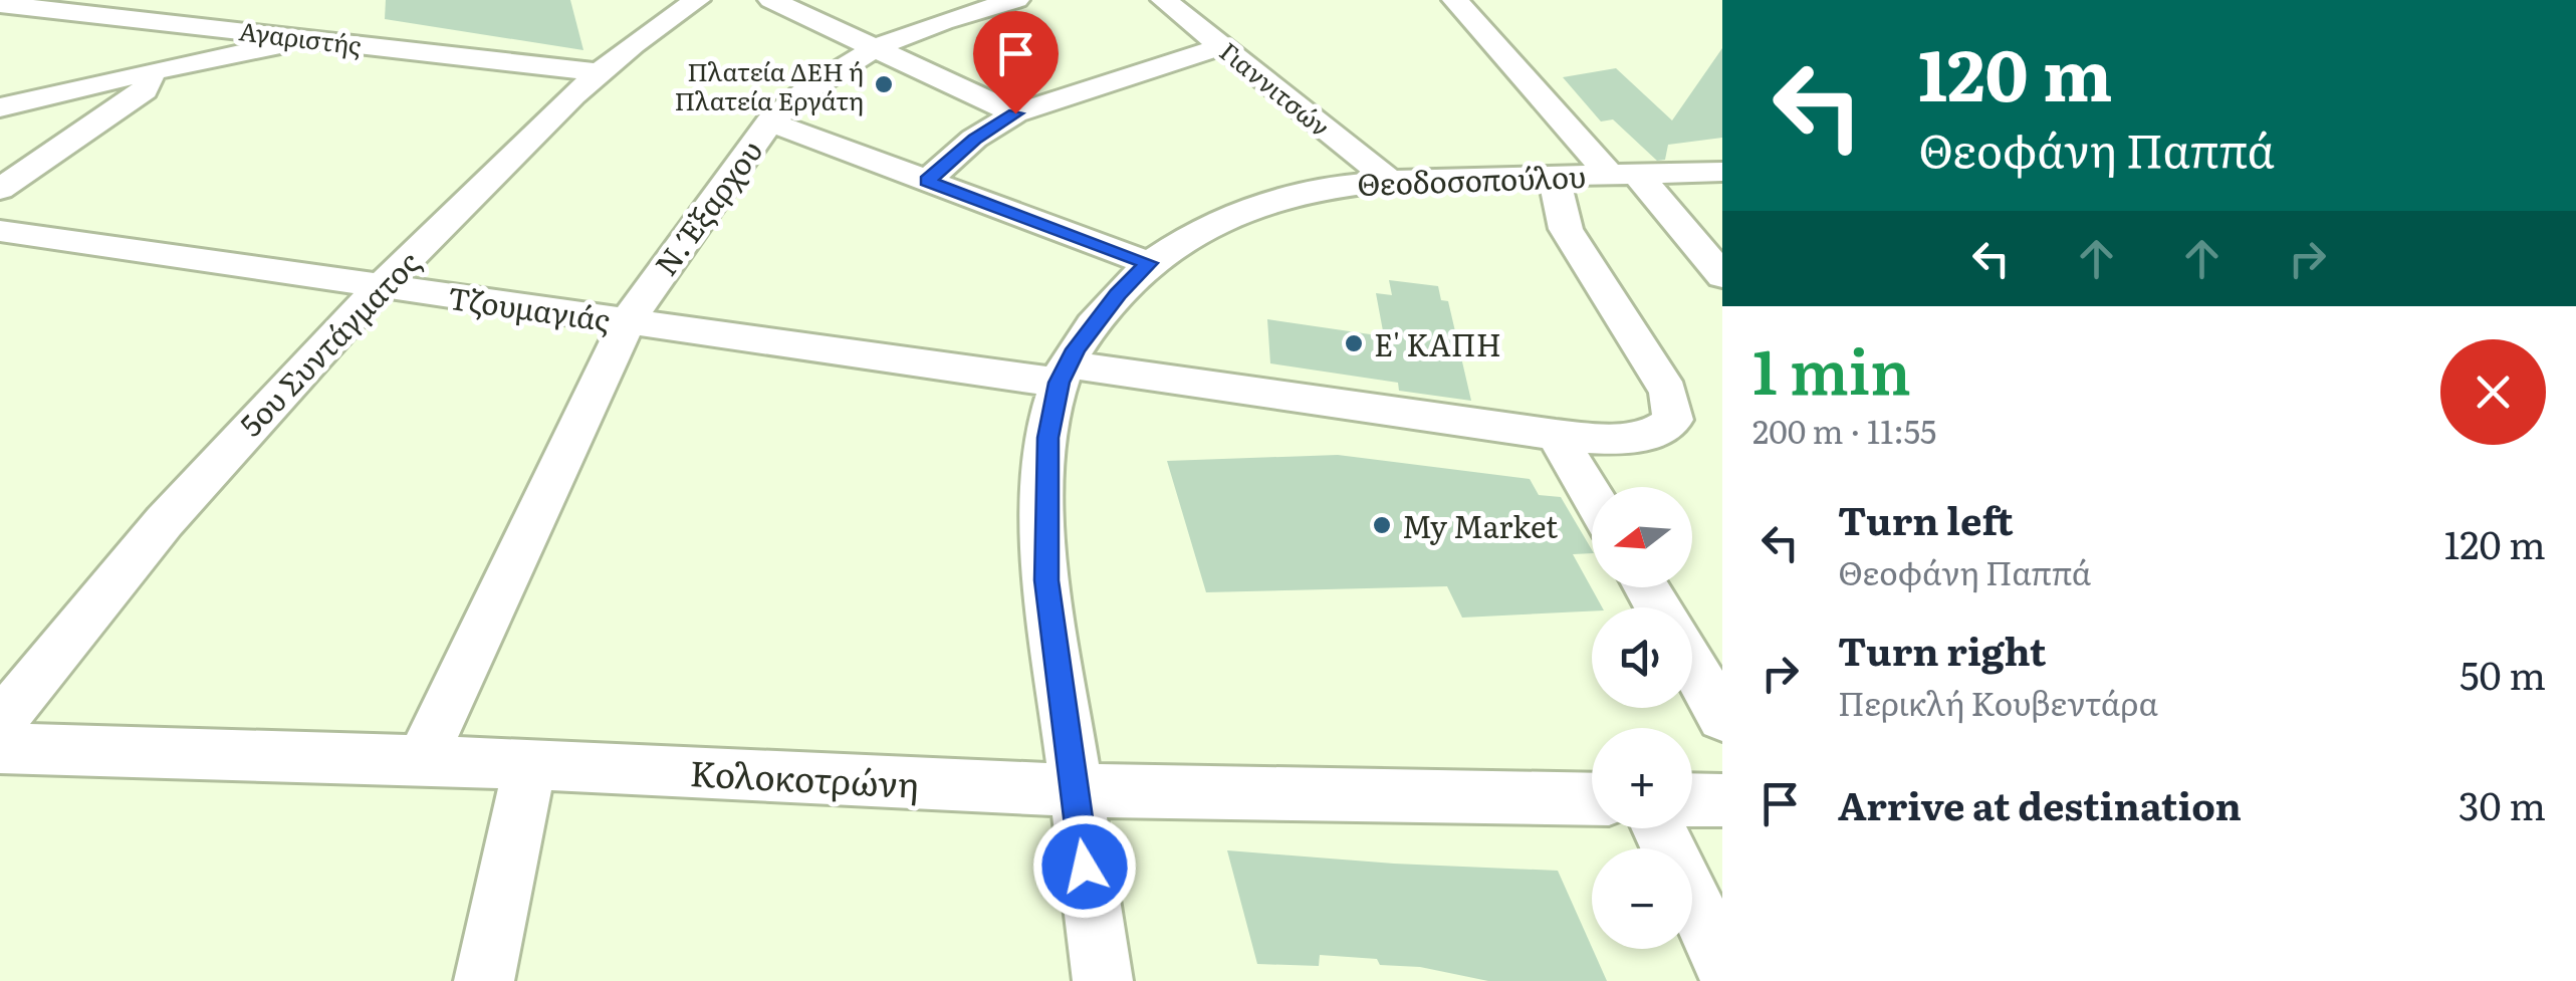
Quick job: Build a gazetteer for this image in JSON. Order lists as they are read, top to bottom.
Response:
{
  "streets": {
    "street": [
      "Αγαριστής",
      "Γιαννιτσών",
      "Θεοδοσοπούλου",
      "Ν. Έξαρχου",
      "Τζουμαγιάς",
      "5ου Συντάγματος",
      "Κολοκοτρώνη"
    ]
  },
  "crossings": [
    ["Αγαριστής", "5ου Συντάγματος"],
    ["Γιαννιτσών", "Θεοδοσοπούλου"],
    ["Θεοδοσοπούλου", "Τζουμαγιάς"],
    ["Θεοδοσοπούλου", "Κολοκοτρώνη"],
    ["Ν. Έξαρχου", "Τζουμαγιάς"],
    ["Ν. Έξαρχου", "Κολοκοτρώνη"],
    ["Τζουμαγιάς", "5ου Συντάγματος"]
  ],
  "places": ["Πλατεία ΔΕΗ ή Πλατεία Εργάτη", "Ε' ΚΑΠΗ", "My Market"],
  "north": "left",
  "page": {
    "turn": ["120 m", "Θεοφάνη Παππά"],
    "heading": ["1 min", "200 m · 11:55"],
    "list": [
      {
        "name": "Turn left",
        "note": "Θεοφάνη Παππά",
        "value": "120 m"
      },
      {
        "name": "Turn right",
        "note": "Περικλή Κουβεντάρα",
        "value": "50 m"
      },
      {
        "name": "Arrive at destination",
        "value": "30 m"
      }
    ],
    "map_buttons": ["+", "−"]
  }
}
